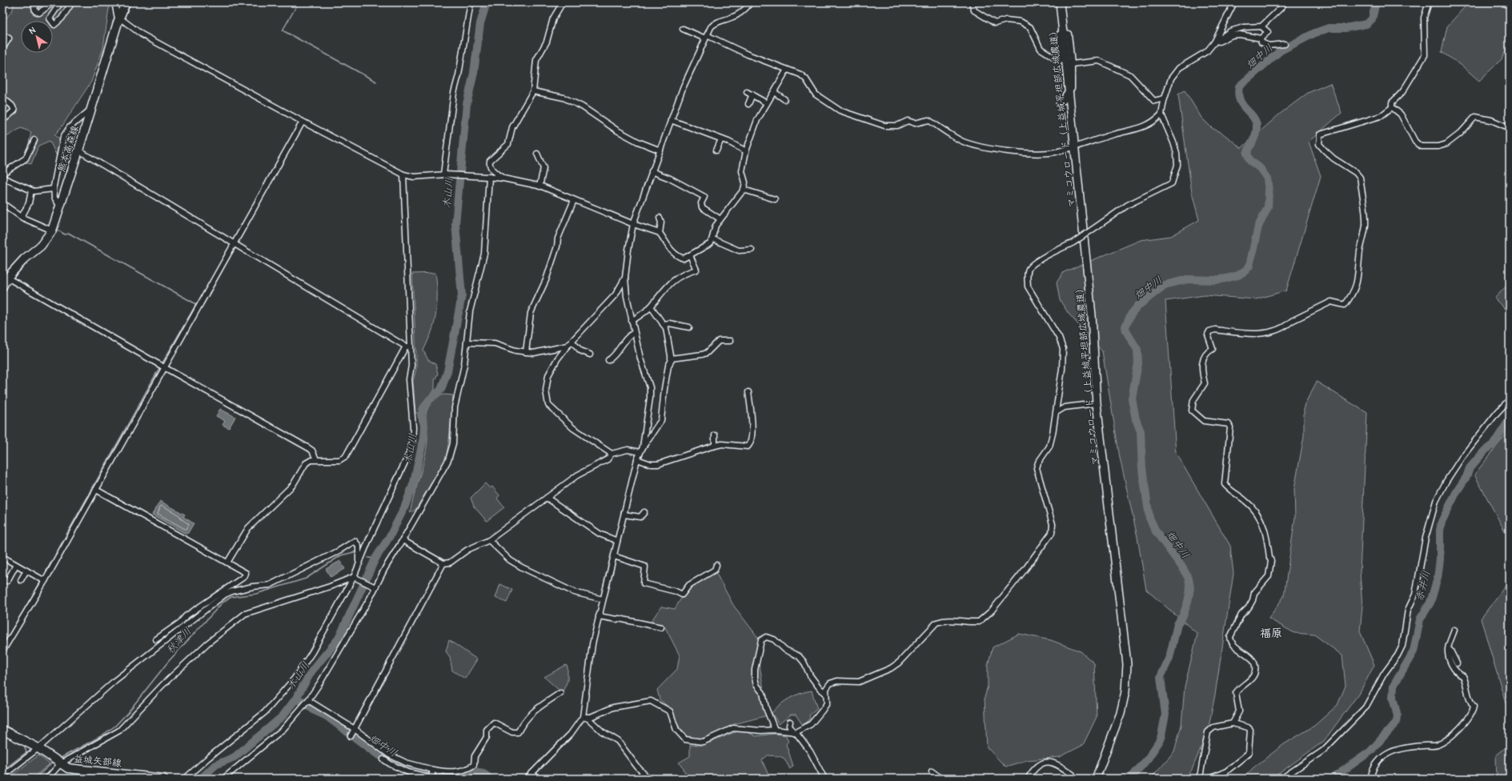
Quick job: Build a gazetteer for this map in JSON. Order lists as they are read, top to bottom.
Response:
{
  "streets": {
    "main road": ["熊本高森線", "益城矢部線"],
    "street": ["マミコウロード（上益城平坦部広域農道）"]
  },
  "districts": ["福原"],
  "water": [
    "畑中川",
    "木山川",
    "赤井川",
    "秋津川"
  ],
  "north": "top left"
}
